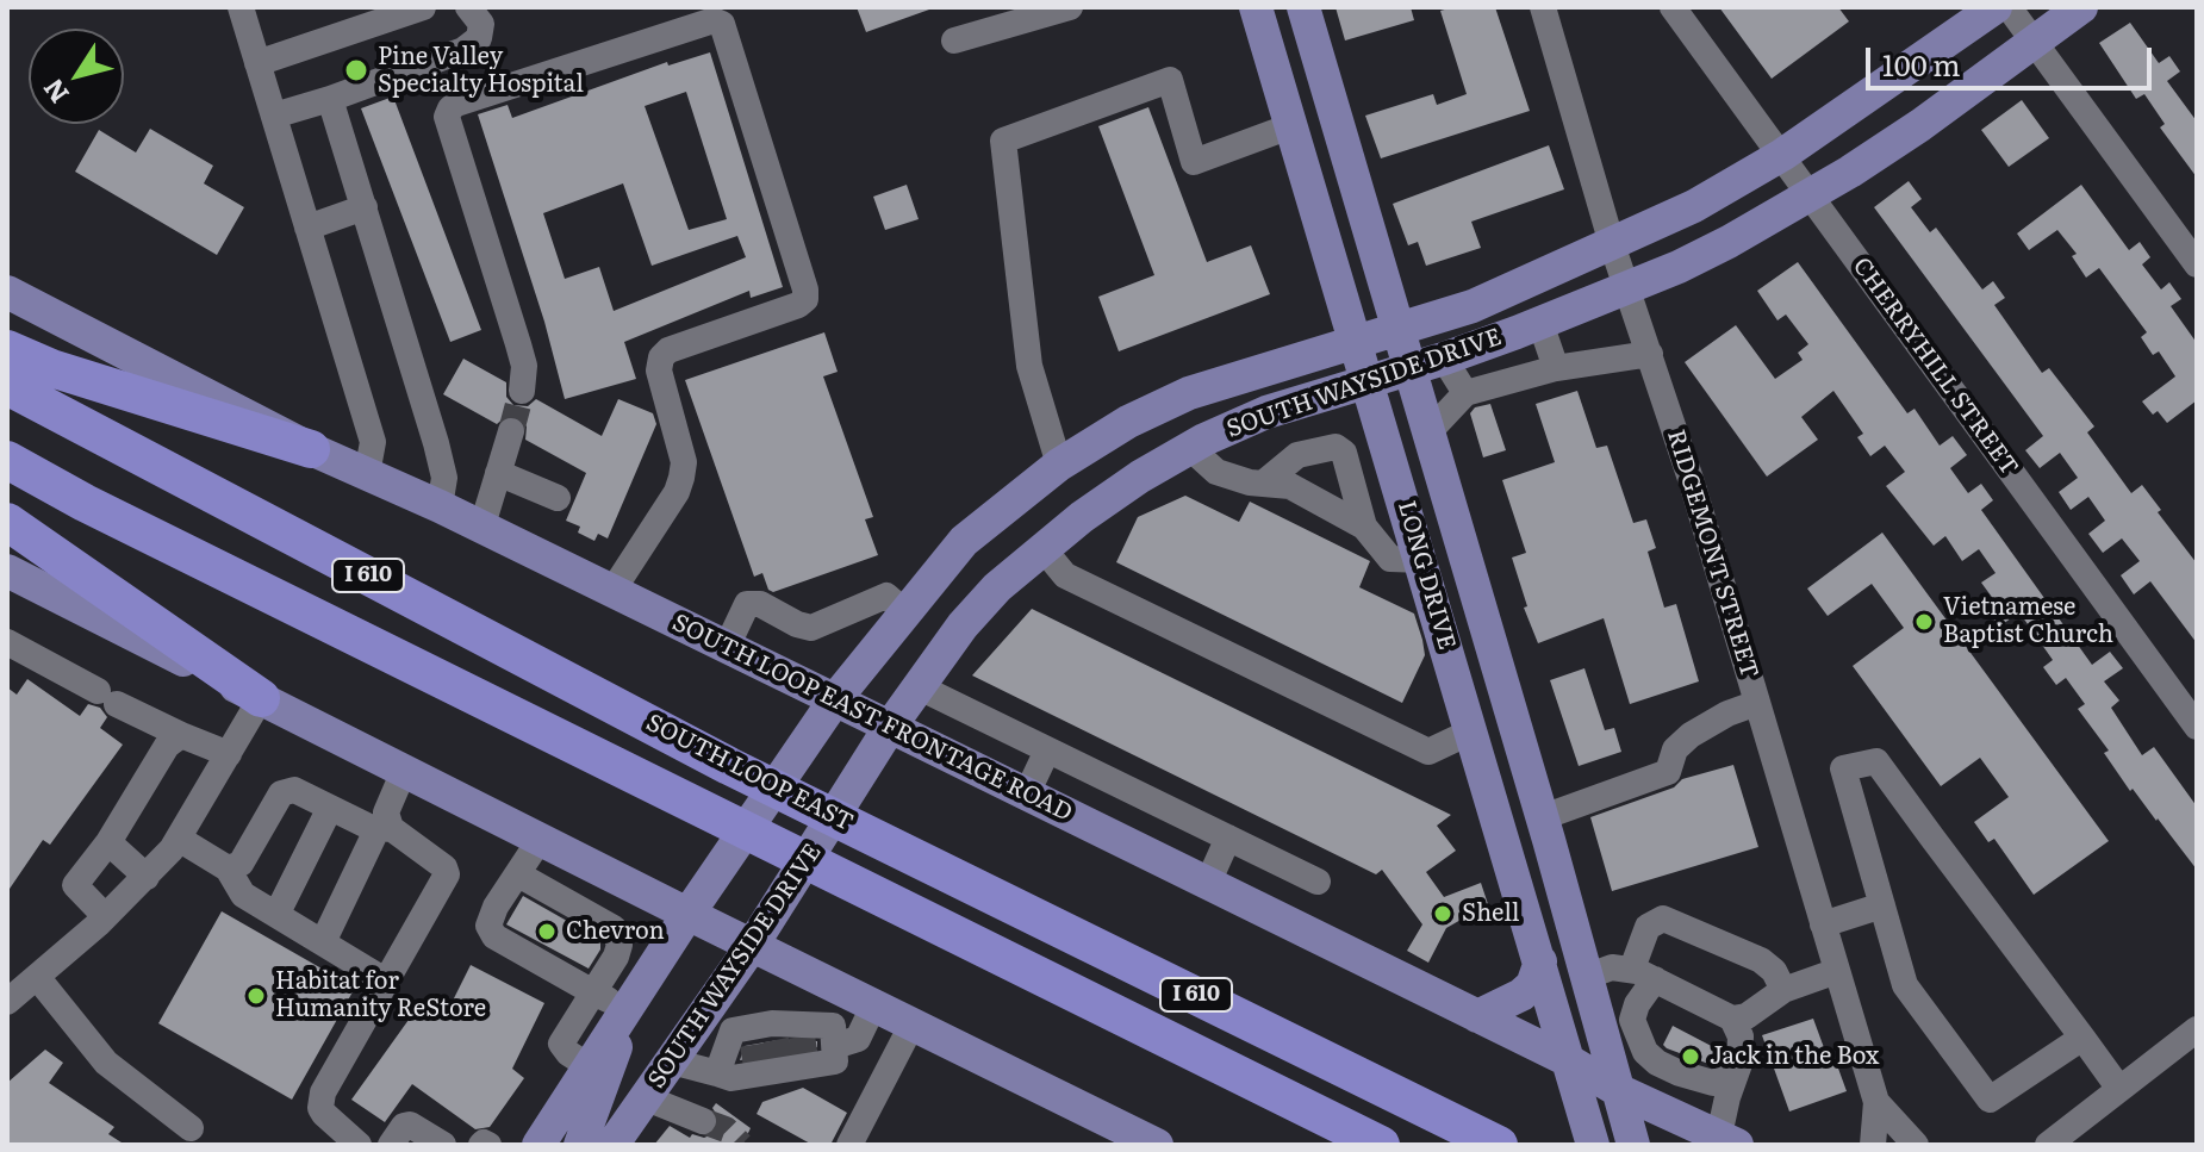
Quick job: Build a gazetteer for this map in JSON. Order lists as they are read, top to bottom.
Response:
{
  "streets": {
    "highway": ["I 610", "SOUTH LOOP EAST"],
    "main road": ["SOUTH WAYSIDE DRIVE", "LONG DRIVE", "SOUTH LOOP EAST FRONTAGE ROAD"],
    "street": ["CHERRYHILL STREET", "RIDGEMONT STREET"]
  },
  "crossings": [
    ["CHERRYHILL STREET", "SOUTH WAYSIDE DRIVE"],
    ["SOUTH WAYSIDE DRIVE", "RIDGEMONT STREET"],
    ["SOUTH WAYSIDE DRIVE", "LONG DRIVE"],
    ["SOUTH WAYSIDE DRIVE", "SOUTH LOOP EAST FRONTAGE ROAD"],
    ["LONG DRIVE", "SOUTH LOOP EAST FRONTAGE ROAD"]
  ],
  "places": [
    "Pine Valley Specialty Hospital",
    "Vietnamese Baptist Church",
    "Shell",
    "Chevron",
    "Habitat for Humanity ReStore",
    "Jack in the Box"
  ],
  "scale_bar": "100 m",
  "north": "bottom left"
}
